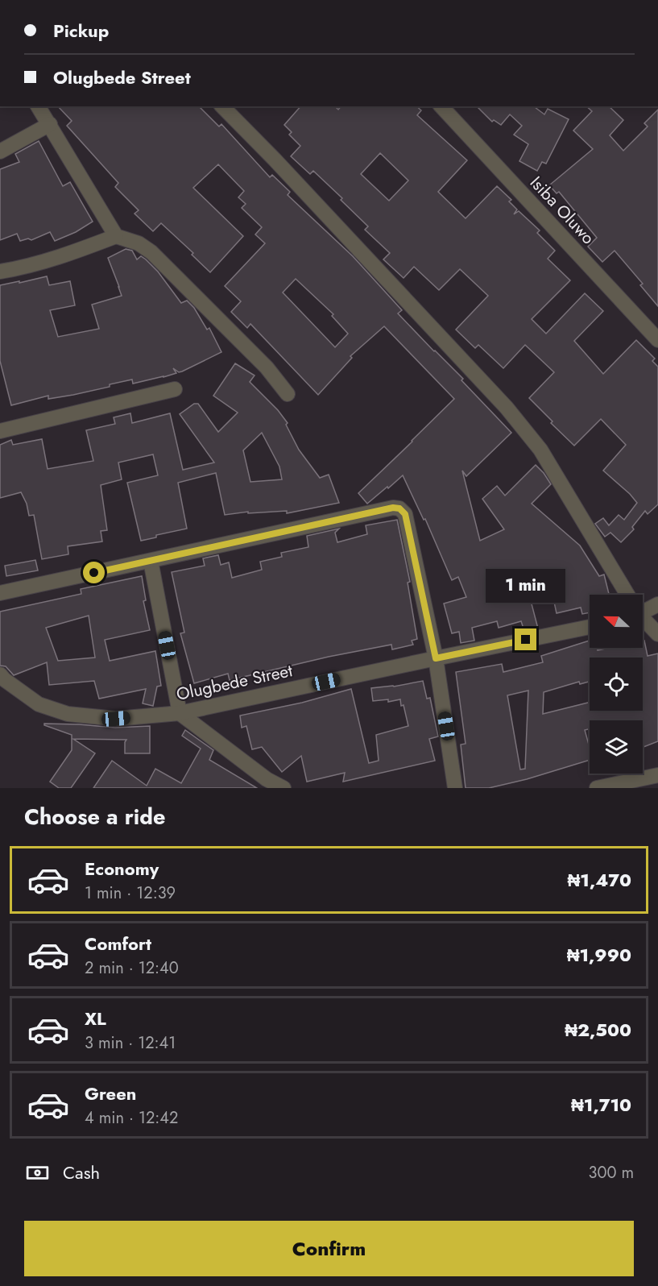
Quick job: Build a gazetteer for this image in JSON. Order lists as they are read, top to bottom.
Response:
{
  "streets": {
    "street": ["Isiba Oluwo", "Olugbede Street"]
  },
  "north": "left",
  "page": {
    "banner": ["Pickup", "Olugbede Street"],
    "bubble": "1 min",
    "heading": "Choose a ride",
    "list": [
      {
        "name": "Economy",
        "note": "1 min · 12:39",
        "value": "₦1,470"
      },
      {
        "name": "Comfort",
        "note": "2 min · 12:40",
        "value": "₦1,990"
      },
      {
        "name": "XL",
        "note": "3 min · 12:41",
        "value": "₦2,500"
      },
      {
        "name": "Green",
        "note": "4 min · 12:42",
        "value": "₦1,710"
      }
    ],
    "pay": ["Cash", "300 m"],
    "buttons": "Confirm"
  }
}
